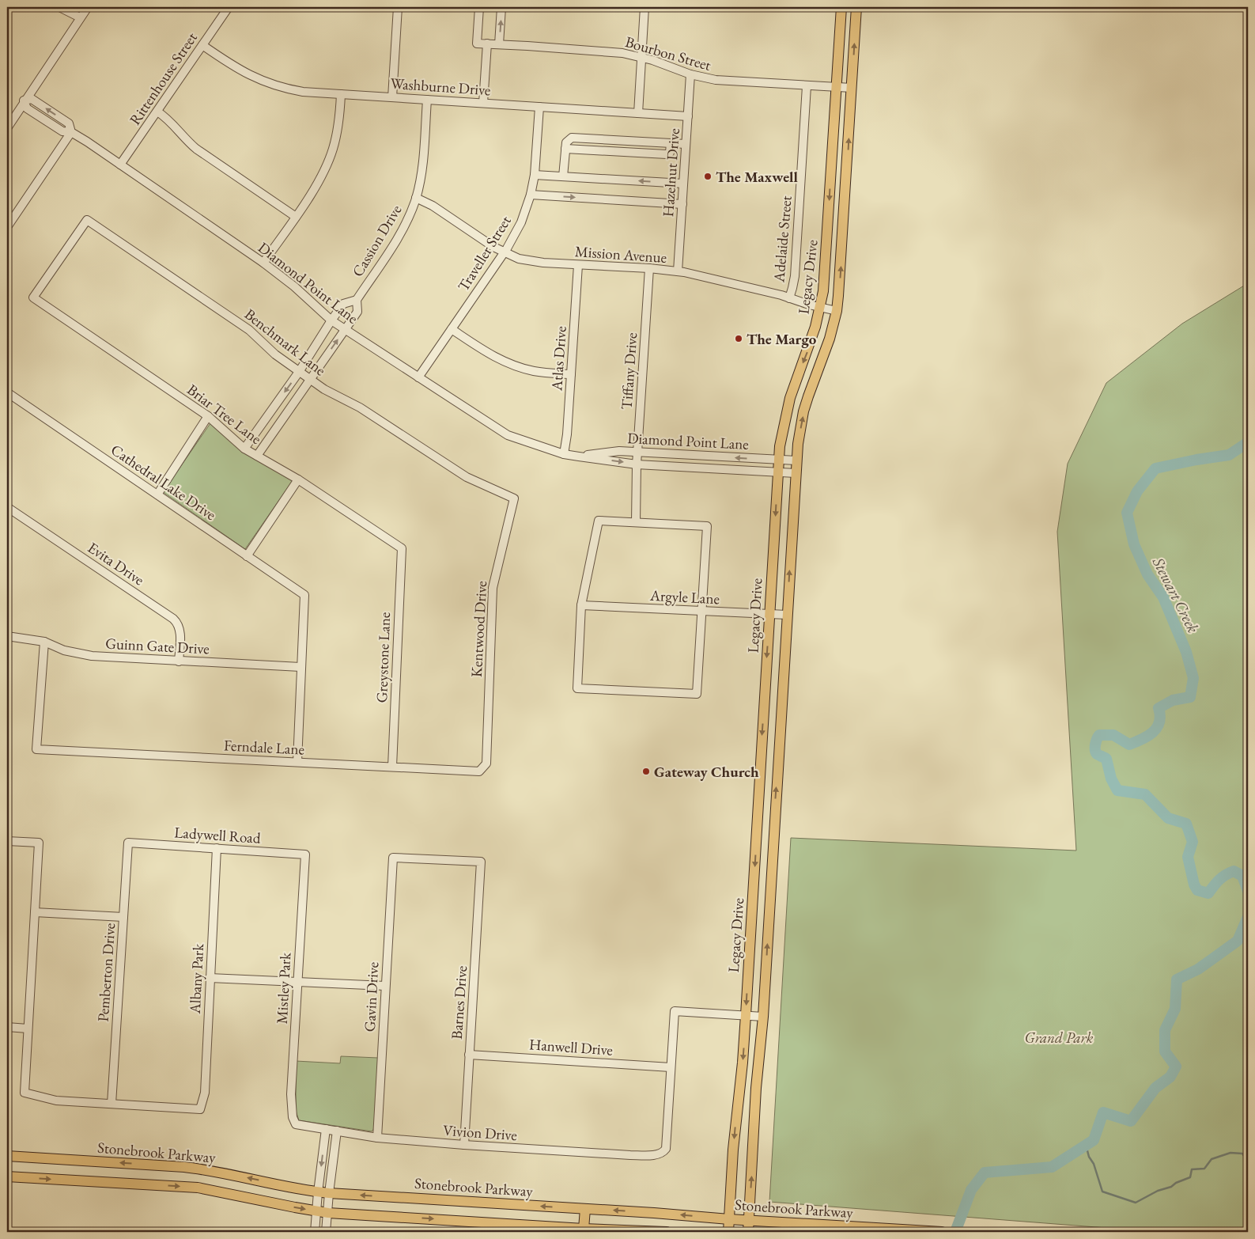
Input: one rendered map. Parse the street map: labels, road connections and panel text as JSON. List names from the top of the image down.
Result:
{
  "streets": {
    "main road": ["Legacy Drive", "Stonebrook Parkway"],
    "street": [
      "Bourbon Street",
      "Rittenhouse Street",
      "Washburne Drive",
      "Hazelnut Drive",
      "Adelaide Street",
      "Cassion Drive",
      "Traveller Street",
      "Mission Avenue",
      "Diamond Point Lane",
      "Benchmark Lane",
      "Atlas Drive",
      "Tiffany Drive",
      "Briar Tree Lane",
      "Cathedral Lake Drive",
      "Evita Drive",
      "Argyle Lane",
      "Kentwood Drive",
      "Guinn Gate Drive",
      "Greystone Lane",
      "Ferndale Lane",
      "Ladywell Road",
      "Pemberton Drive",
      "Albany Park",
      "Mistley Park",
      "Gavin Drive",
      "Barnes Drive",
      "Hanwell Drive",
      "Vivion Drive"
    ]
  },
  "crossings": [
    ["Bourbon Street", "Hazelnut Drive"],
    ["Bourbon Street", "Adelaide Street"],
    ["Bourbon Street", "Legacy Drive"],
    ["Rittenhouse Street", "Washburne Drive"],
    ["Rittenhouse Street", "Diamond Point Lane"],
    ["Washburne Drive", "Hazelnut Drive"],
    ["Washburne Drive", "Cassion Drive"],
    ["Washburne Drive", "Traveller Street"],
    ["Hazelnut Drive", "Mission Avenue"],
    ["Adelaide Street", "Mission Avenue"],
    ["Cassion Drive", "Mission Avenue"],
    ["Cassion Drive", "Diamond Point Lane"],
    ["Cassion Drive", "Benchmark Lane"],
    ["Cassion Drive", "Briar Tree Lane"],
    ["Traveller Street", "Mission Avenue"],
    ["Traveller Street", "Diamond Point Lane"],
    ["Mission Avenue", "Legacy Drive"],
    ["Mission Avenue", "Atlas Drive"],
    ["Mission Avenue", "Tiffany Drive"],
    ["Legacy Drive", "Diamond Point Lane"],
    ["Legacy Drive", "Argyle Lane"],
    ["Legacy Drive", "Stonebrook Parkway"],
    ["Diamond Point Lane", "Atlas Drive"],
    ["Diamond Point Lane", "Tiffany Drive"],
    ["Benchmark Lane", "Briar Tree Lane"],
    ["Benchmark Lane", "Kentwood Drive"],
    ["Briar Tree Lane", "Greystone Lane"],
    ["Cathedral Lake Drive", "Guinn Gate Drive"],
    ["Evita Drive", "Guinn Gate Drive"],
    ["Kentwood Drive", "Ferndale Lane"],
    ["Guinn Gate Drive", "Ferndale Lane"],
    ["Greystone Lane", "Ferndale Lane"],
    ["Ladywell Road", "Pemberton Drive"],
    ["Ladywell Road", "Albany Park"],
    ["Ladywell Road", "Mistley Park"],
    ["Pemberton Drive", "Albany Park"],
    ["Mistley Park", "Vivion Drive"],
    ["Gavin Drive", "Barnes Drive"],
    ["Gavin Drive", "Vivion Drive"],
    ["Barnes Drive", "Hanwell Drive"],
    ["Barnes Drive", "Vivion Drive"],
    ["Hanwell Drive", "Vivion Drive"]
  ],
  "water": ["Stewart Creek"],
  "parks": ["Grand Park"],
  "places": ["The Maxwell", "The Margo", "Gateway Church"]
}
